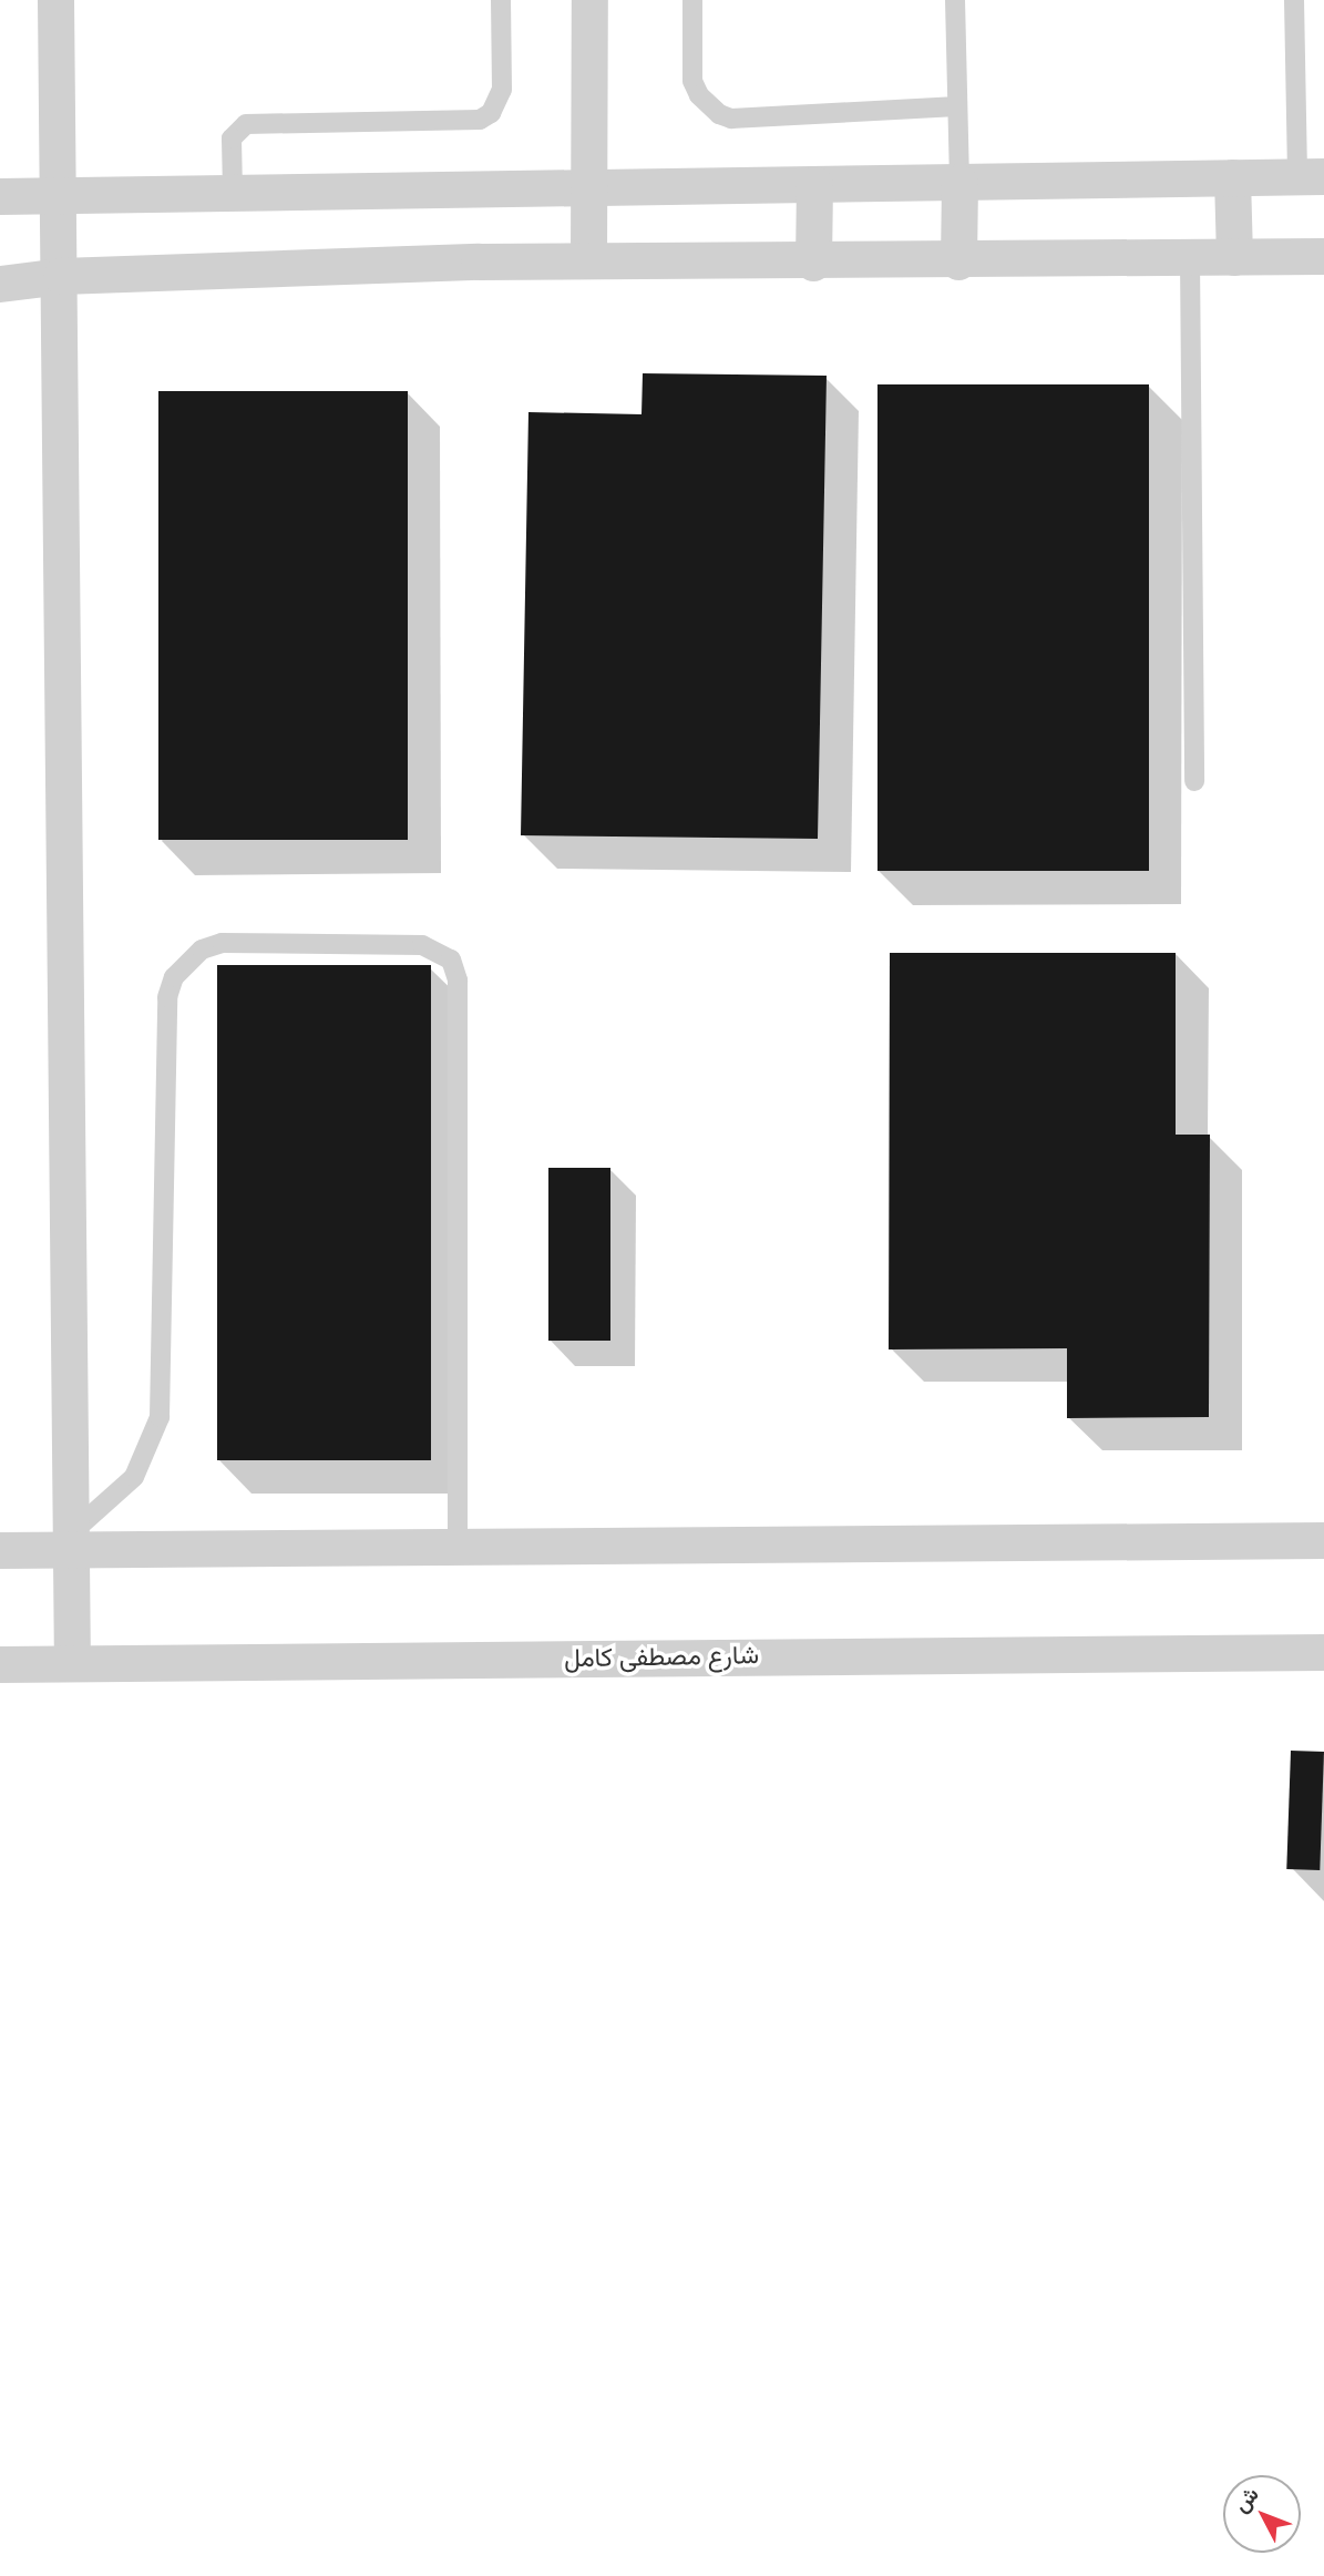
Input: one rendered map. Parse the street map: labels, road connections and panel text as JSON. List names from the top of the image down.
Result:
{
  "streets": {
    "street": ["شارع مصطفى كامل"]
  },
  "north": "top left"
}
